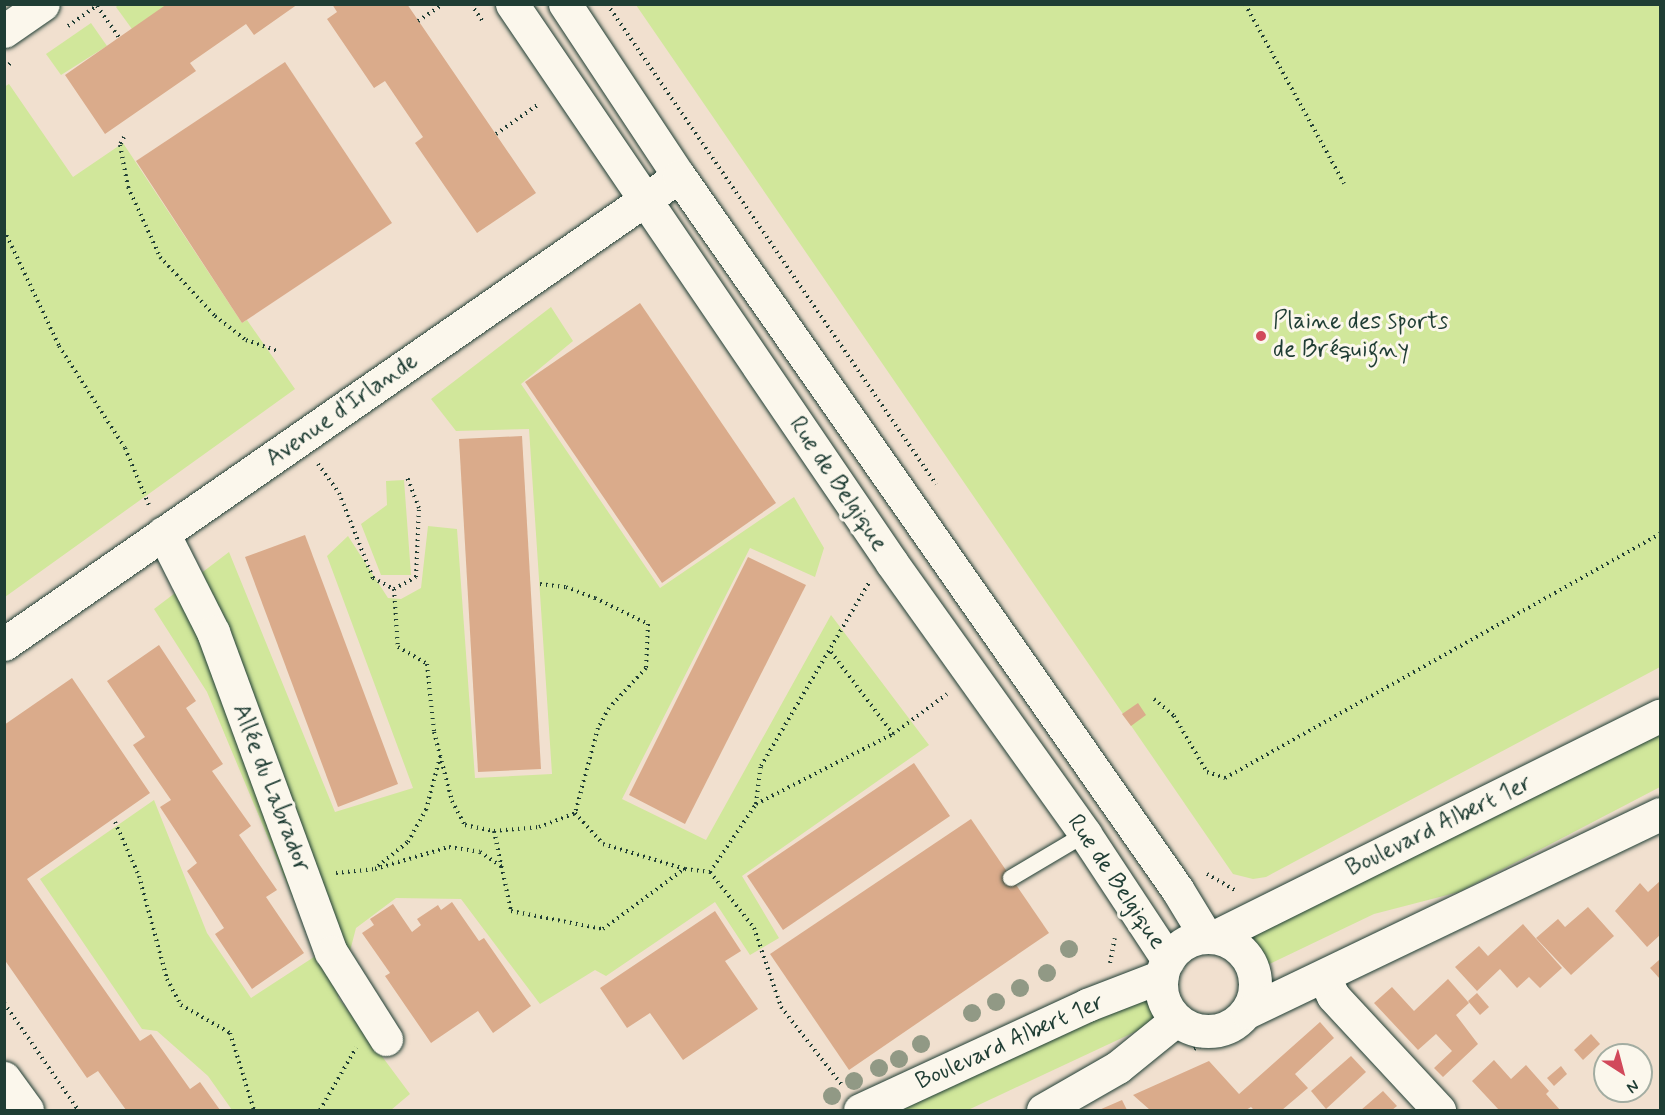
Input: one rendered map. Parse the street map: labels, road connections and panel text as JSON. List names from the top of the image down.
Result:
{
  "streets": {
    "main road": [
      "Avenue d'Irlande",
      "Rue de Belgique",
      "Allée du Labrador",
      "Boulevard Albert 1er"
    ]
  },
  "crossings": [
    ["Avenue d'Irlande", "Rue de Belgique"],
    ["Avenue d'Irlande", "Allée du Labrador"],
    ["Rue de Belgique", "Boulevard Albert 1er"]
  ],
  "places": ["Plaine des sports de Bréquigny"],
  "north": "bottom right"
}
